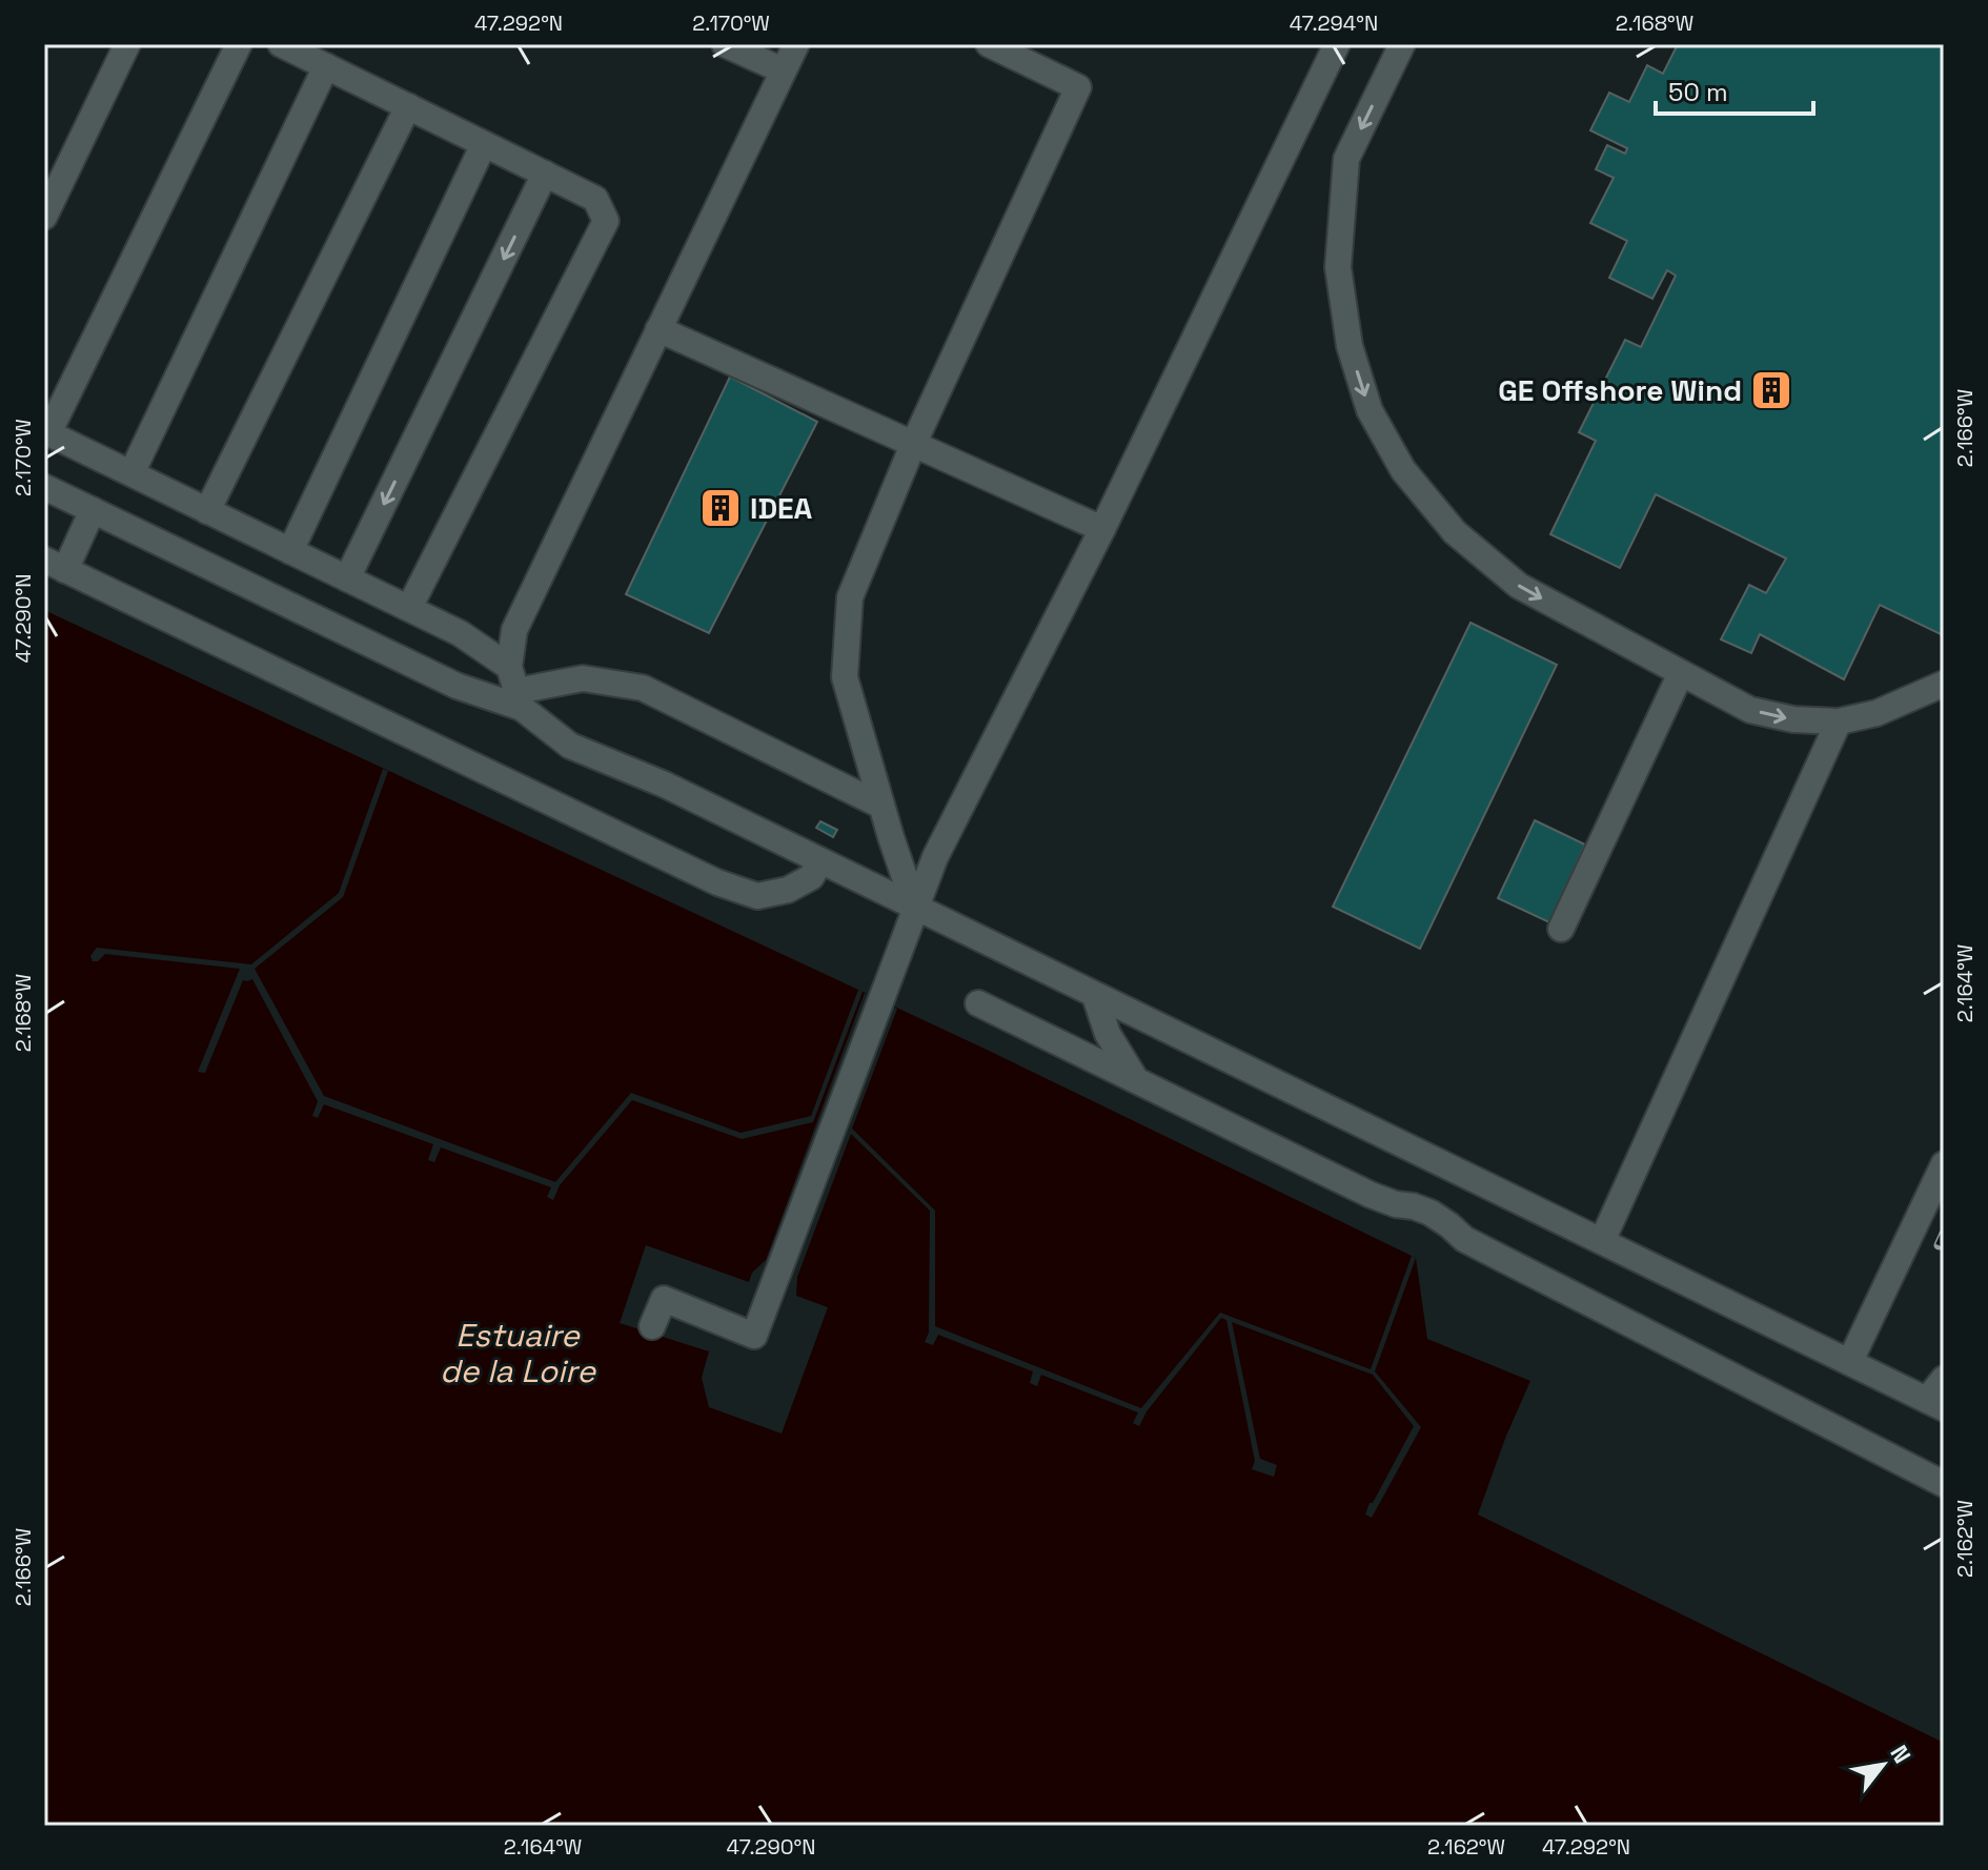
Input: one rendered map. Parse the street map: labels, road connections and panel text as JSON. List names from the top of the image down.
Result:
{
  "water": ["Estuaire de la Loire"],
  "places": {
    "building": ["GE Offshore Wind", "IDEA"]
  },
  "scale_bar": "50 m",
  "north": "top right",
  "coordinates": [
    "47.292°N",
    "2.170°W",
    "47.294°N",
    "2.168°W",
    "2.166°W",
    "47.290°N",
    "2.164°W",
    "2.162°W"
  ]
}
